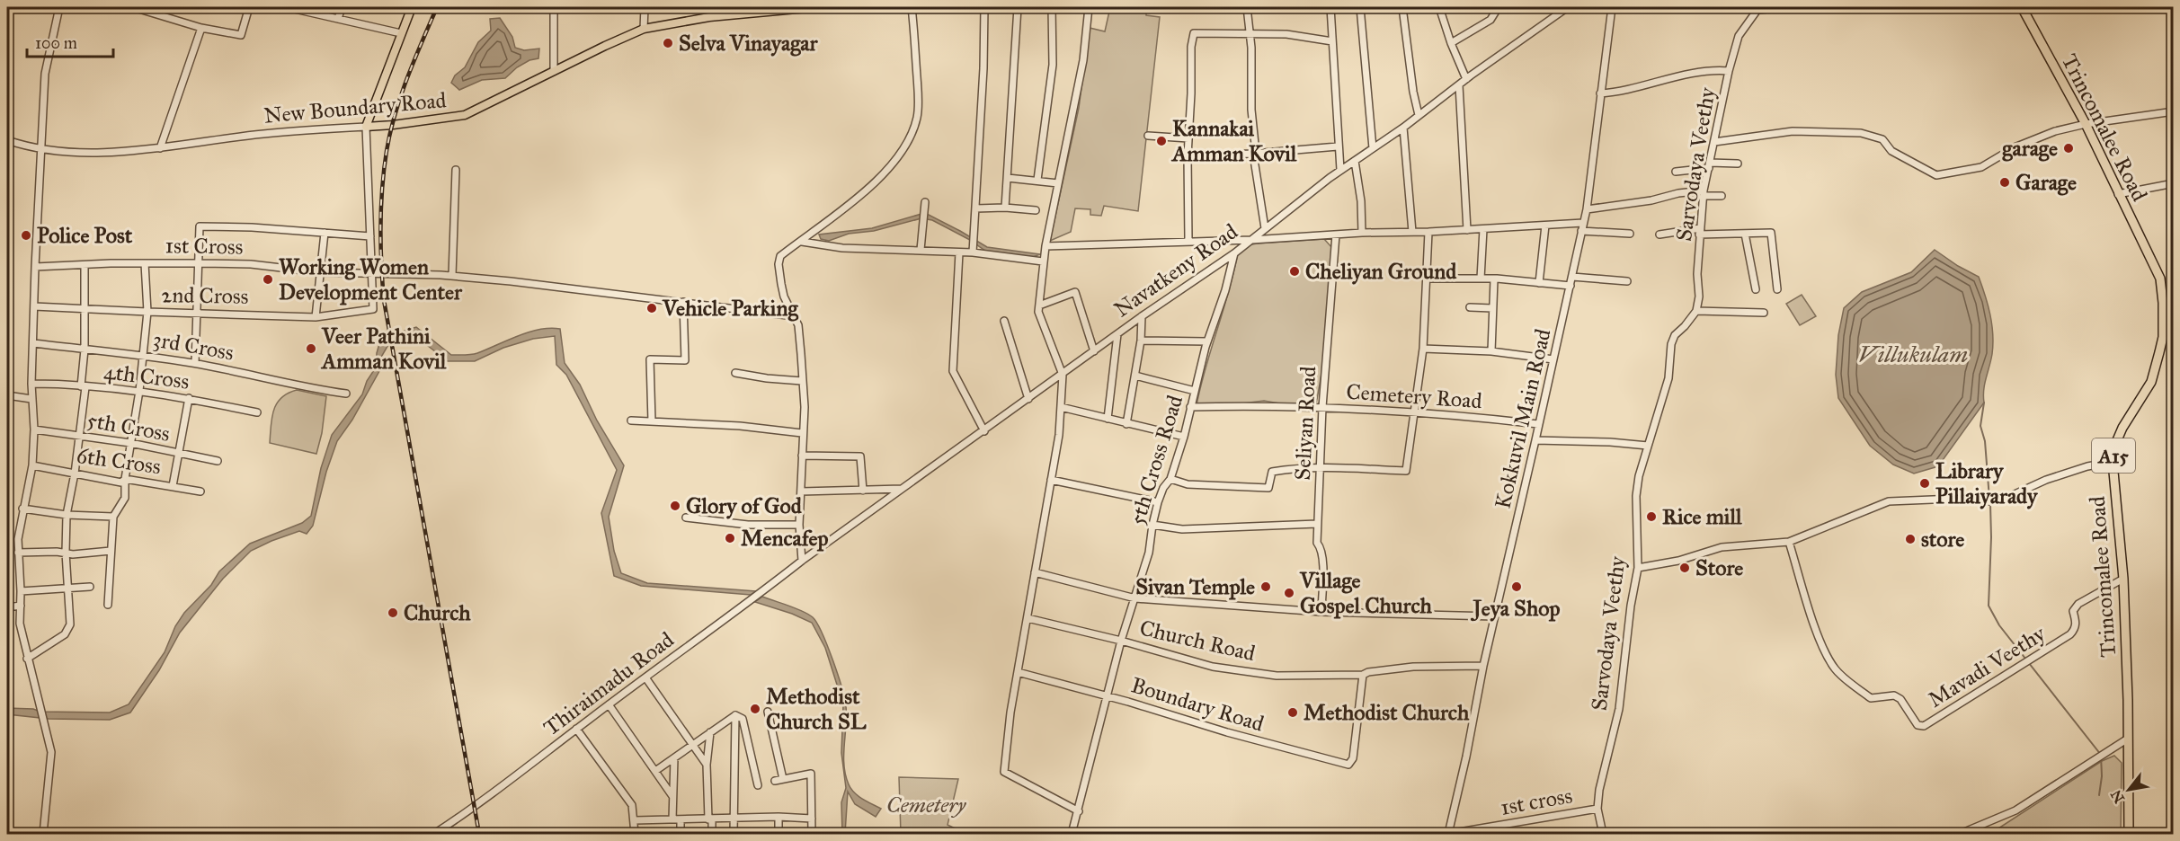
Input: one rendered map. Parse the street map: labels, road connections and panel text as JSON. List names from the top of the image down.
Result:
{
  "streets": {
    "highway": ["Trincomalee Road", "A15"],
    "main road": ["New Boundary Road"],
    "street": [
      "Sarvodaya Veethy",
      "1st Cross",
      "Navatkeny Road",
      "2nd Cross",
      "3rd Cross",
      "4th Cross",
      "Cemetery Road",
      "Kokkuvil Main Road",
      "Seliyan Road",
      "5th Cross",
      "5th Cross Road",
      "6th Cross",
      "Church Road",
      "Mavadi Veethy",
      "Thiraimadu Road",
      "Boundary Road",
      "1st cross"
    ]
  },
  "crossings": [
    ["Trincomalee Road", "Mavadi Veethy"],
    ["Sarvodaya Veethy", "1st cross"],
    ["1st Cross", "2nd Cross"],
    ["Navatkeny Road", "5th Cross Road"],
    ["Navatkeny Road", "Thiraimadu Road"],
    ["Cemetery Road", "Kokkuvil Main Road"],
    ["Cemetery Road", "Seliyan Road"],
    ["Cemetery Road", "5th Cross Road"],
    ["Kokkuvil Main Road", "1st cross"],
    ["5th Cross Road", "Church Road"],
    ["5th Cross Road", "Boundary Road"],
    ["Church Road", "Boundary Road"]
  ],
  "water": ["Villukulam"],
  "parks": ["Cemetery"],
  "places": [
    "Selva Vinayagar",
    "Kannakai Amman Kovil",
    "garage",
    "Garage",
    "Police Post",
    "Cheliyan Ground",
    "Working Women Development Center",
    "Vehicle Parking",
    "Veer Pathini Amman Kovil",
    "Library Pillaiyarady",
    "Glory of God",
    "Rice mill",
    "Mencafep",
    "store",
    "Store",
    "Sivan Temple",
    "Jeya Shop",
    "Village Gospel Church",
    "Church",
    "Methodist Church SL",
    "Methodist Church"
  ],
  "scale_bar": "100 m",
  "north": "bottom left"
}
